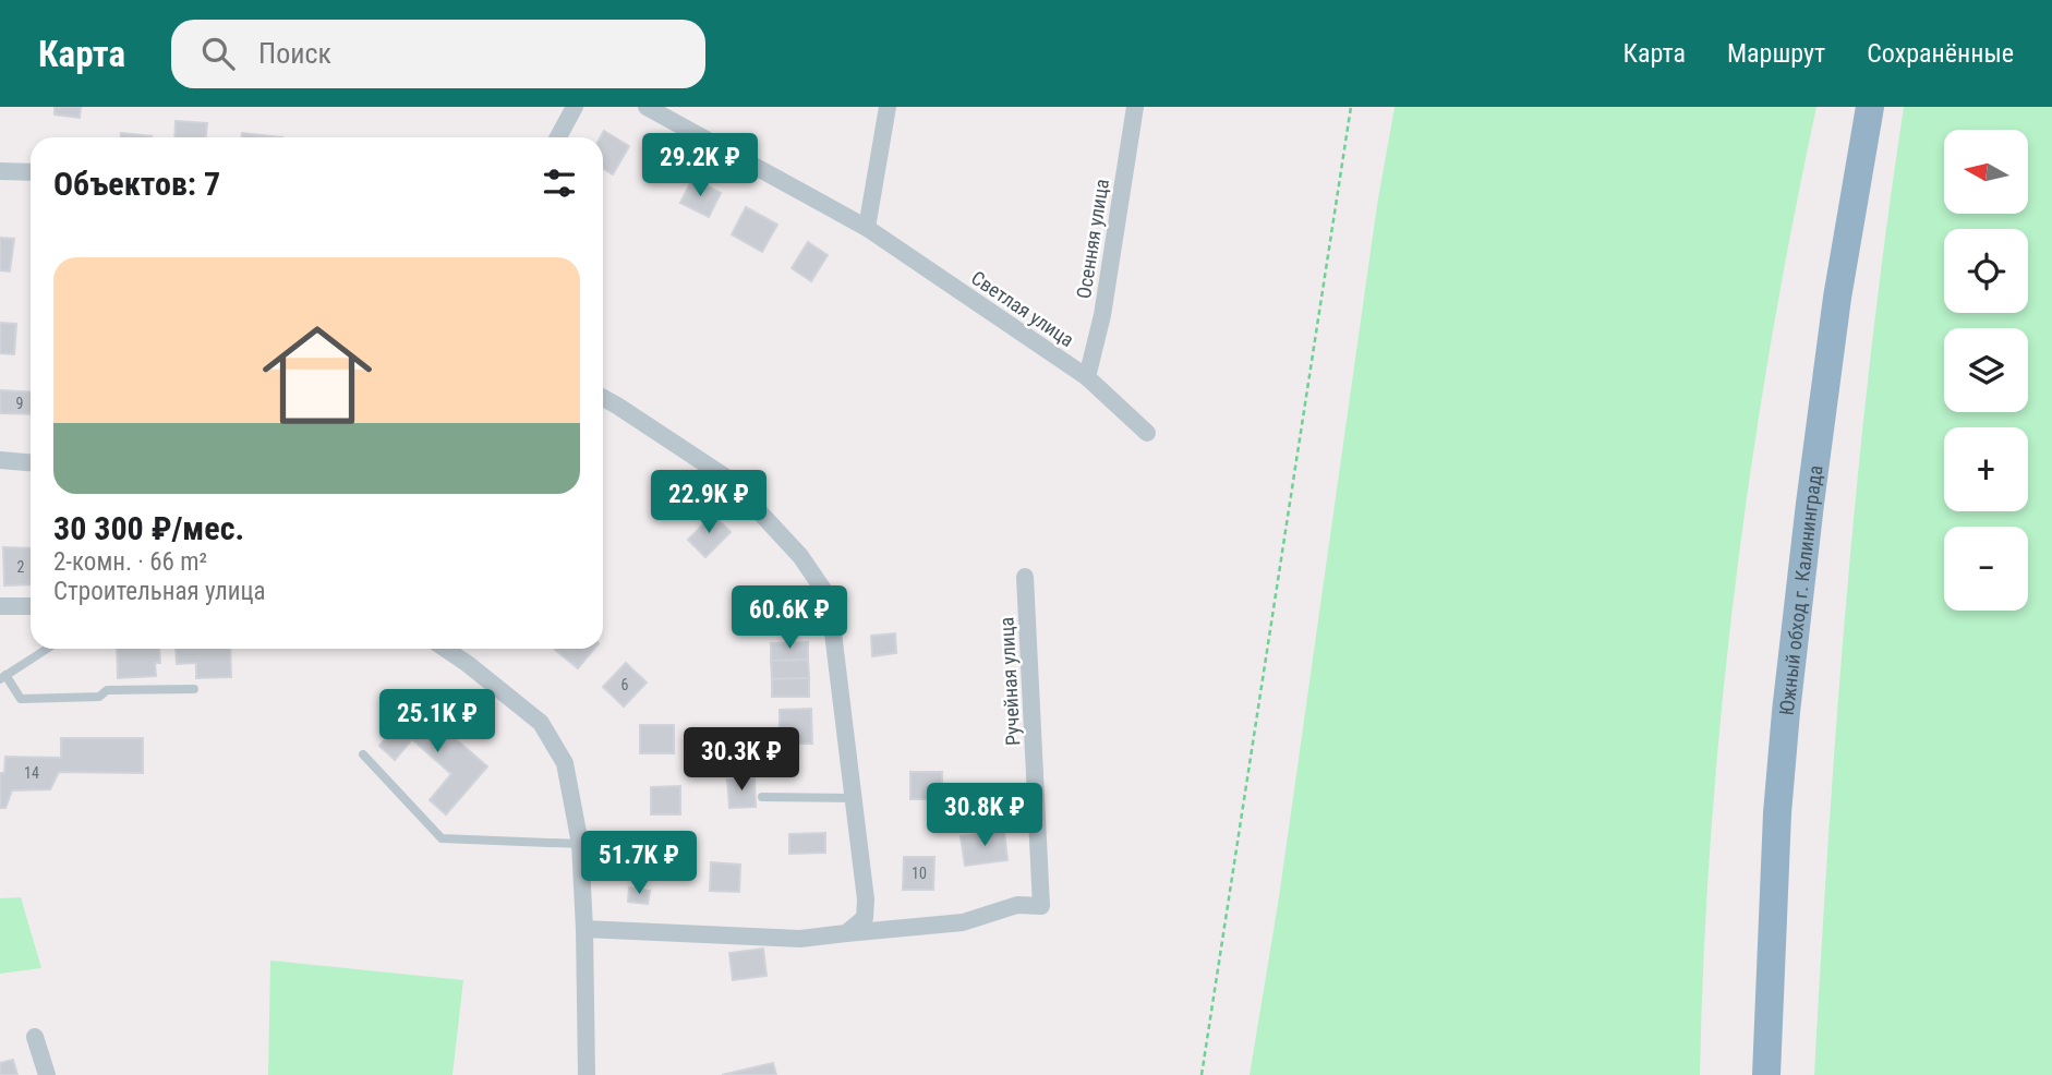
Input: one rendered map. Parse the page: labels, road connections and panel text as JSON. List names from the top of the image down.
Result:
{
  "streets": {
    "highway": ["Южный обход г. Калининграда"],
    "street": ["Осенняя улица", "Светлая улица", "Ручейная улица"]
  },
  "crossings": [
    ["Осенняя улица", "Светлая улица"]
  ],
  "house_numbers": [
    "9",
    "2",
    "6",
    "14",
    "10"
  ],
  "north": "left",
  "page": {
    "header": "Карта",
    "search": "Поиск",
    "nav": ["Карта", "Маршрут", "Сохранённые"],
    "map_buttons": ["+", "−"],
    "price": [
      "29.2K ₽",
      "22.9K ₽",
      "60.6K ₽",
      "25.1K ₽",
      "30.3K ₽",
      "30.8K ₽",
      "51.7K ₽"
    ],
    "heading": "Объектов: 7",
    "list": [
      {
        "name": "30 300 ₽/мес.",
        "note": "2-комн. · 66 m² · Строительная улица"
      }
    ]
  }
}
